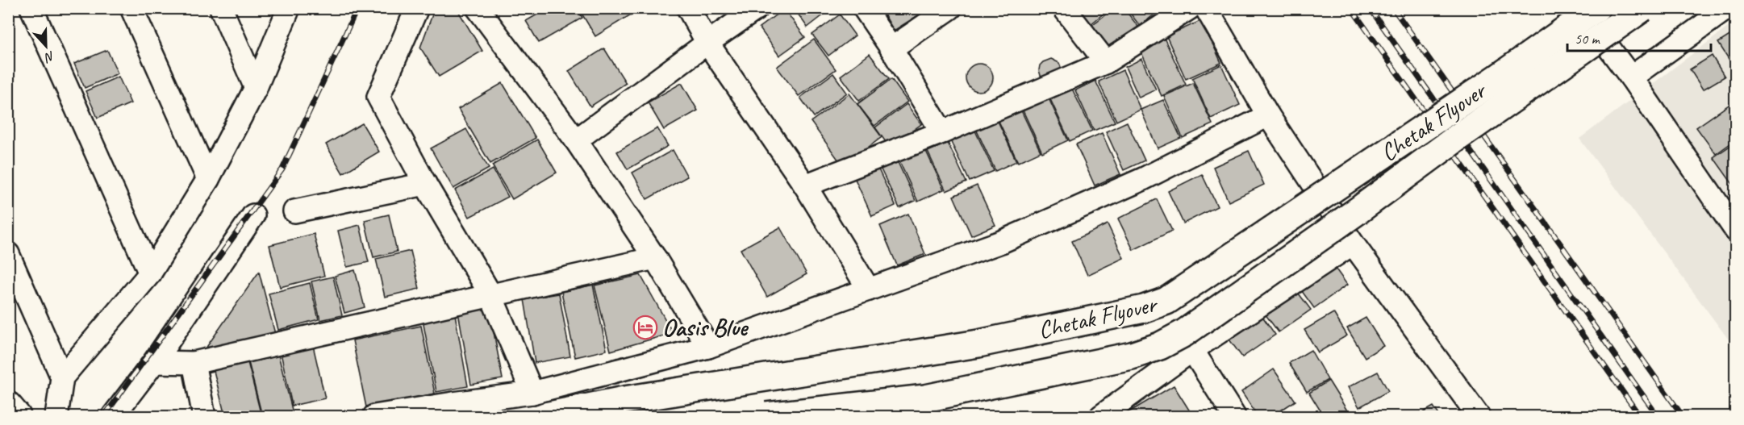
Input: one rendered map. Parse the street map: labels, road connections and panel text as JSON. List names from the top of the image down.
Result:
{
  "streets": {
    "main road": ["Chetak Flyover"]
  },
  "places": {
    "hotel": ["Oasis Blue"]
  },
  "scale_bar": "50 m",
  "north": "bottom"
}
